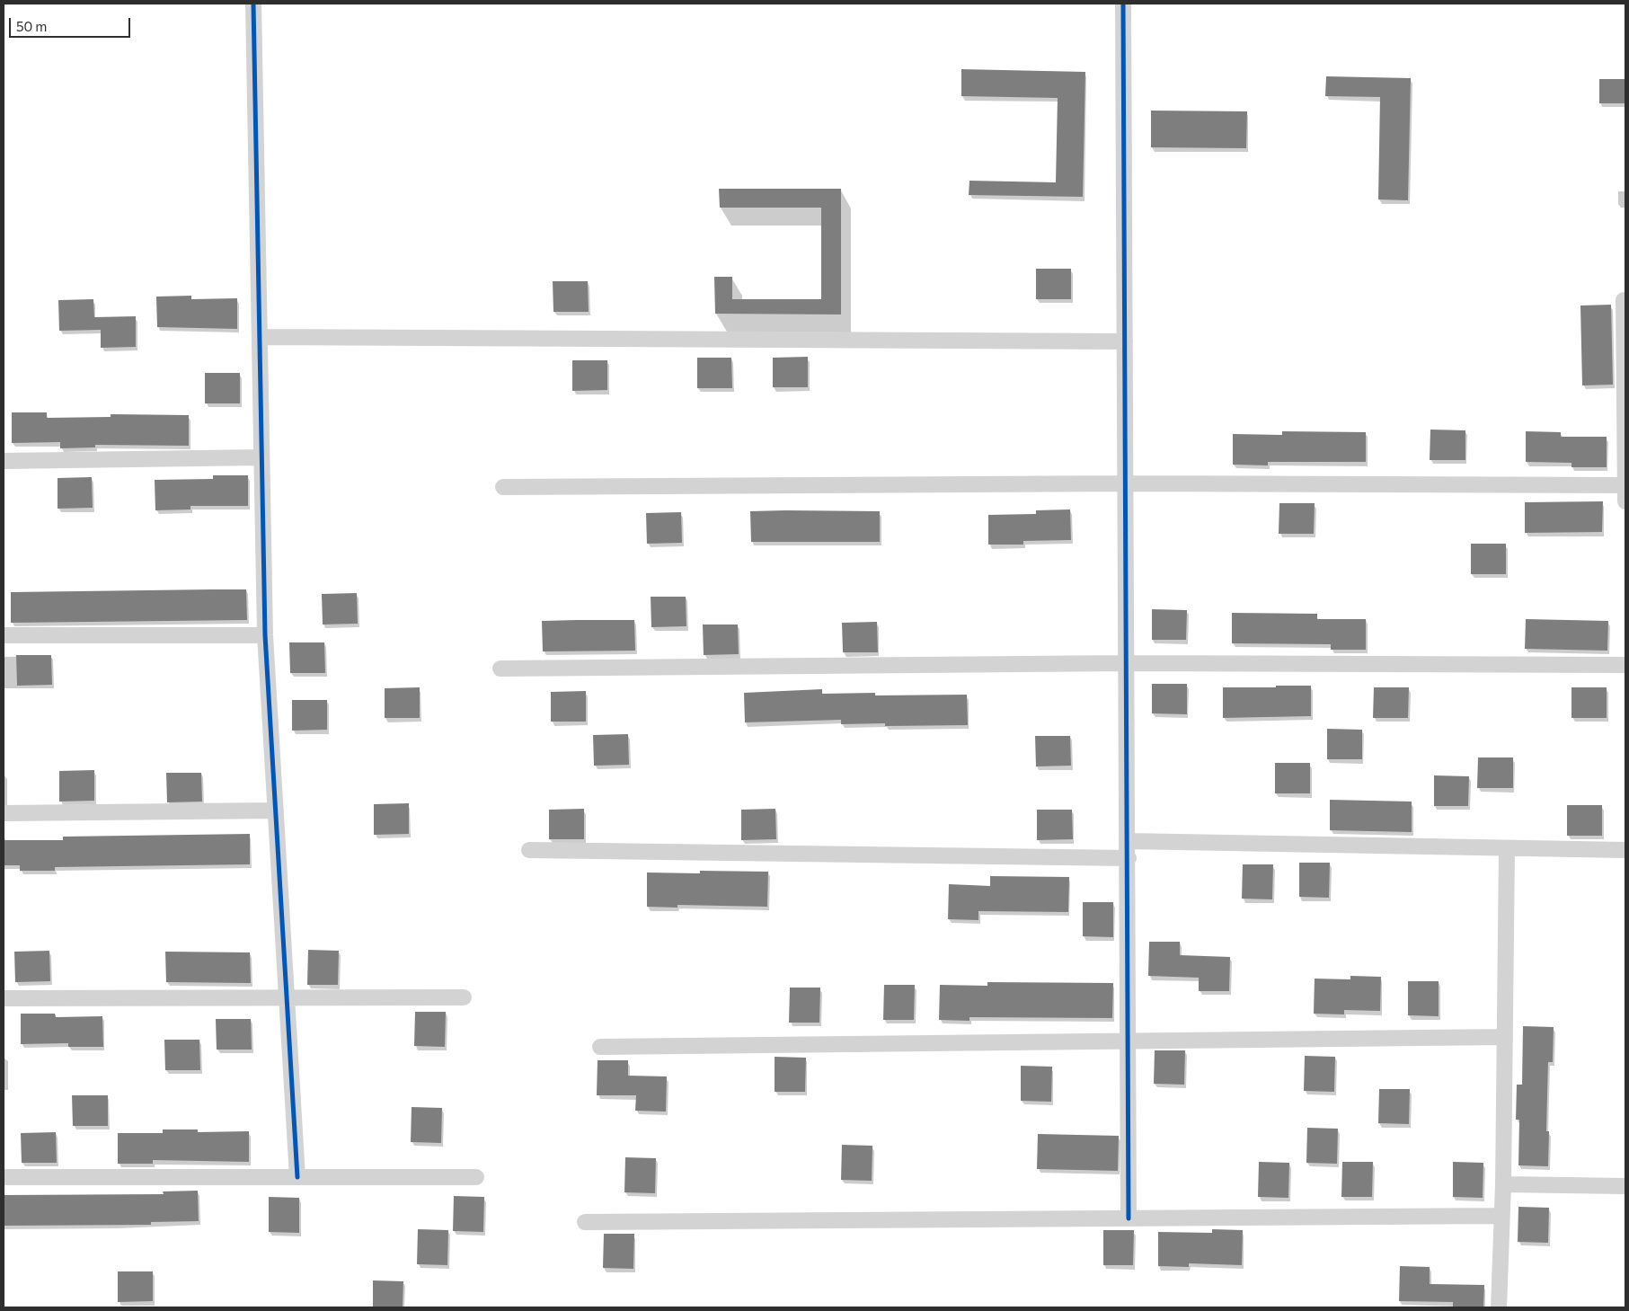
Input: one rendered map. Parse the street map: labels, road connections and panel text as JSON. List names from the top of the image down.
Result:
{
  "scale_bar": "50 m"
}
